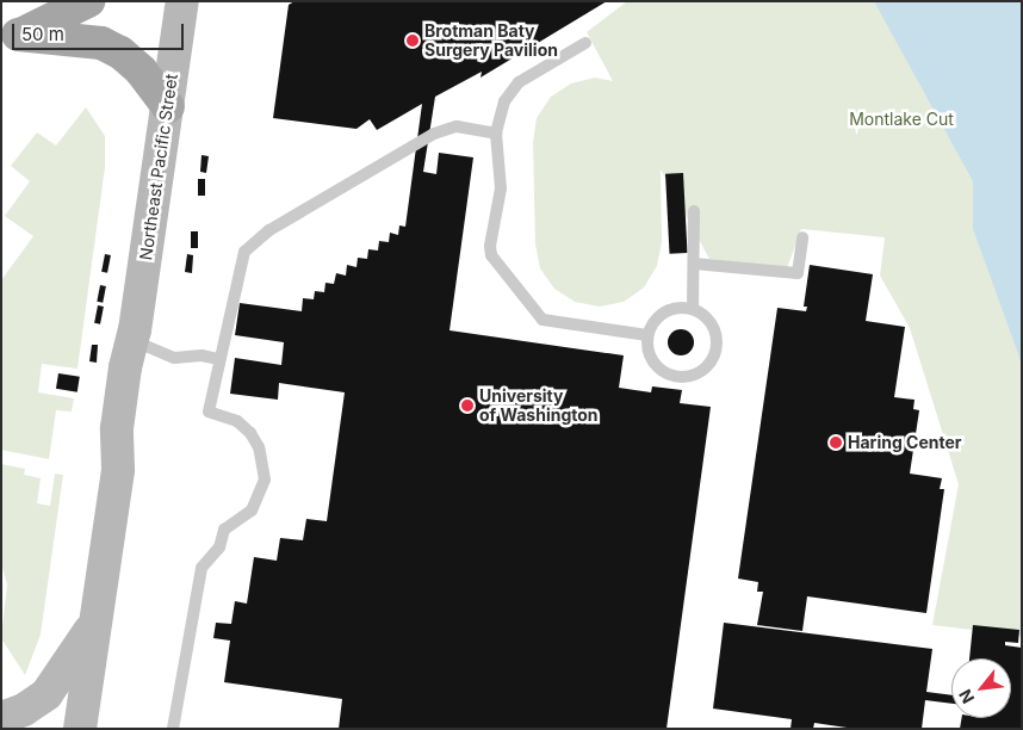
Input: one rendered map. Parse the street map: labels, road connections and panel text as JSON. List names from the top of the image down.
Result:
{
  "streets": {
    "main road": ["Northeast Pacific Street"]
  },
  "parks": ["Montlake Cut"],
  "places": ["Brotman Baty Surgery Pavilion", "University of Washington", "Haring Center"],
  "scale_bar": "50 m",
  "north": "bottom left"
}
